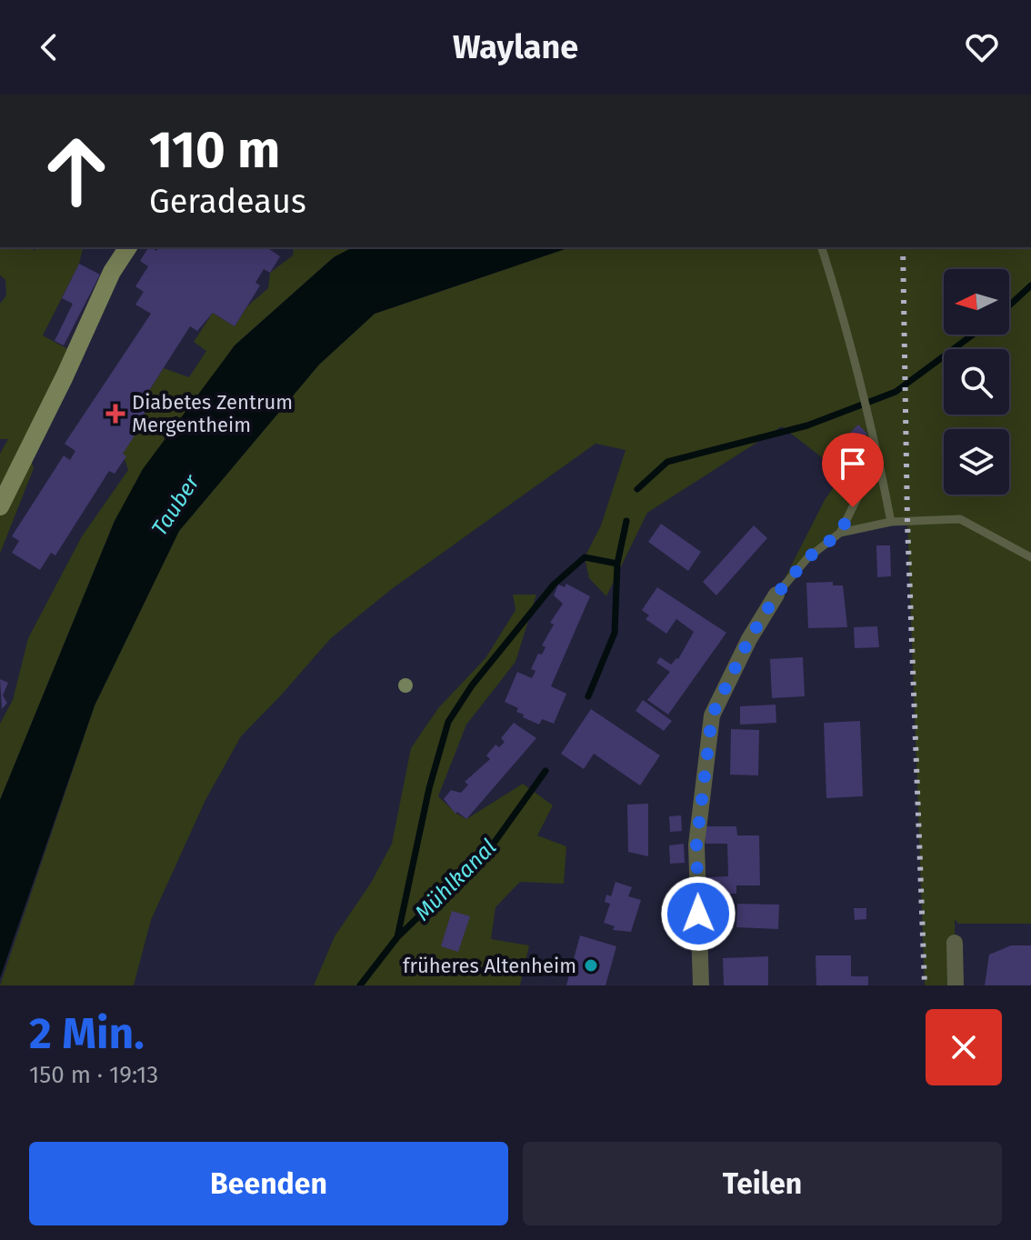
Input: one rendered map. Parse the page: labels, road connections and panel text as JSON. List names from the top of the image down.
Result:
{
  "water": ["Tauber", "Mühlkanal"],
  "places": {
    "health": ["Diabetes Zentrum Mergentheim"],
    "other": ["früheres Altenheim"]
  },
  "north": "left",
  "page": {
    "header": "Waylane",
    "turn": ["110 m", "Geradeaus"],
    "heading": ["2 Min.", "150 m · 19:13"],
    "buttons": ["Beenden", "Teilen"]
  }
}
